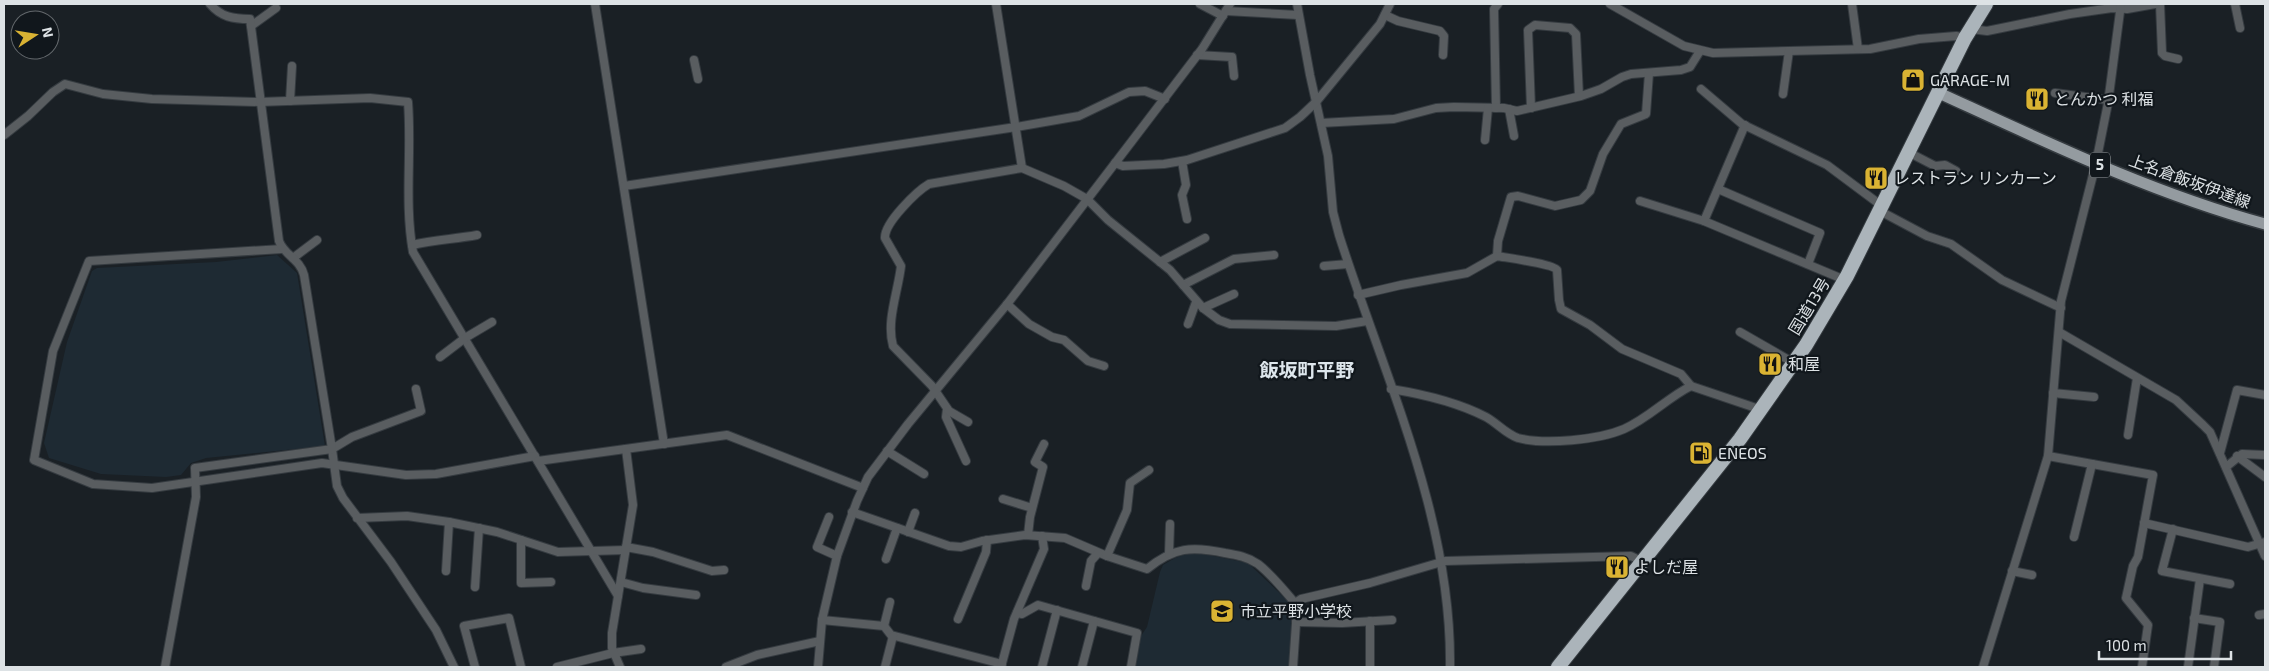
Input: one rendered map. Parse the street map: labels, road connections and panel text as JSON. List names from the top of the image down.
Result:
{
  "streets": {
    "highway": ["国道13号"],
    "main road": ["5", "上名倉飯坂伊達線"]
  },
  "crossings": [
    ["上名倉飯坂伊達線", "国道13号"]
  ],
  "districts": ["飯坂町平野"],
  "places": {
    "shop": ["GARAGE-M"],
    "restaurant": [
      "とんかつ 利福",
      "レストラン リンカーン",
      "和屋",
      "よしだ屋"
    ],
    "fuel station": ["ENEOS"],
    "school or university": ["市立平野小学校"]
  },
  "scale_bar": "100 m",
  "north": "right"
}
